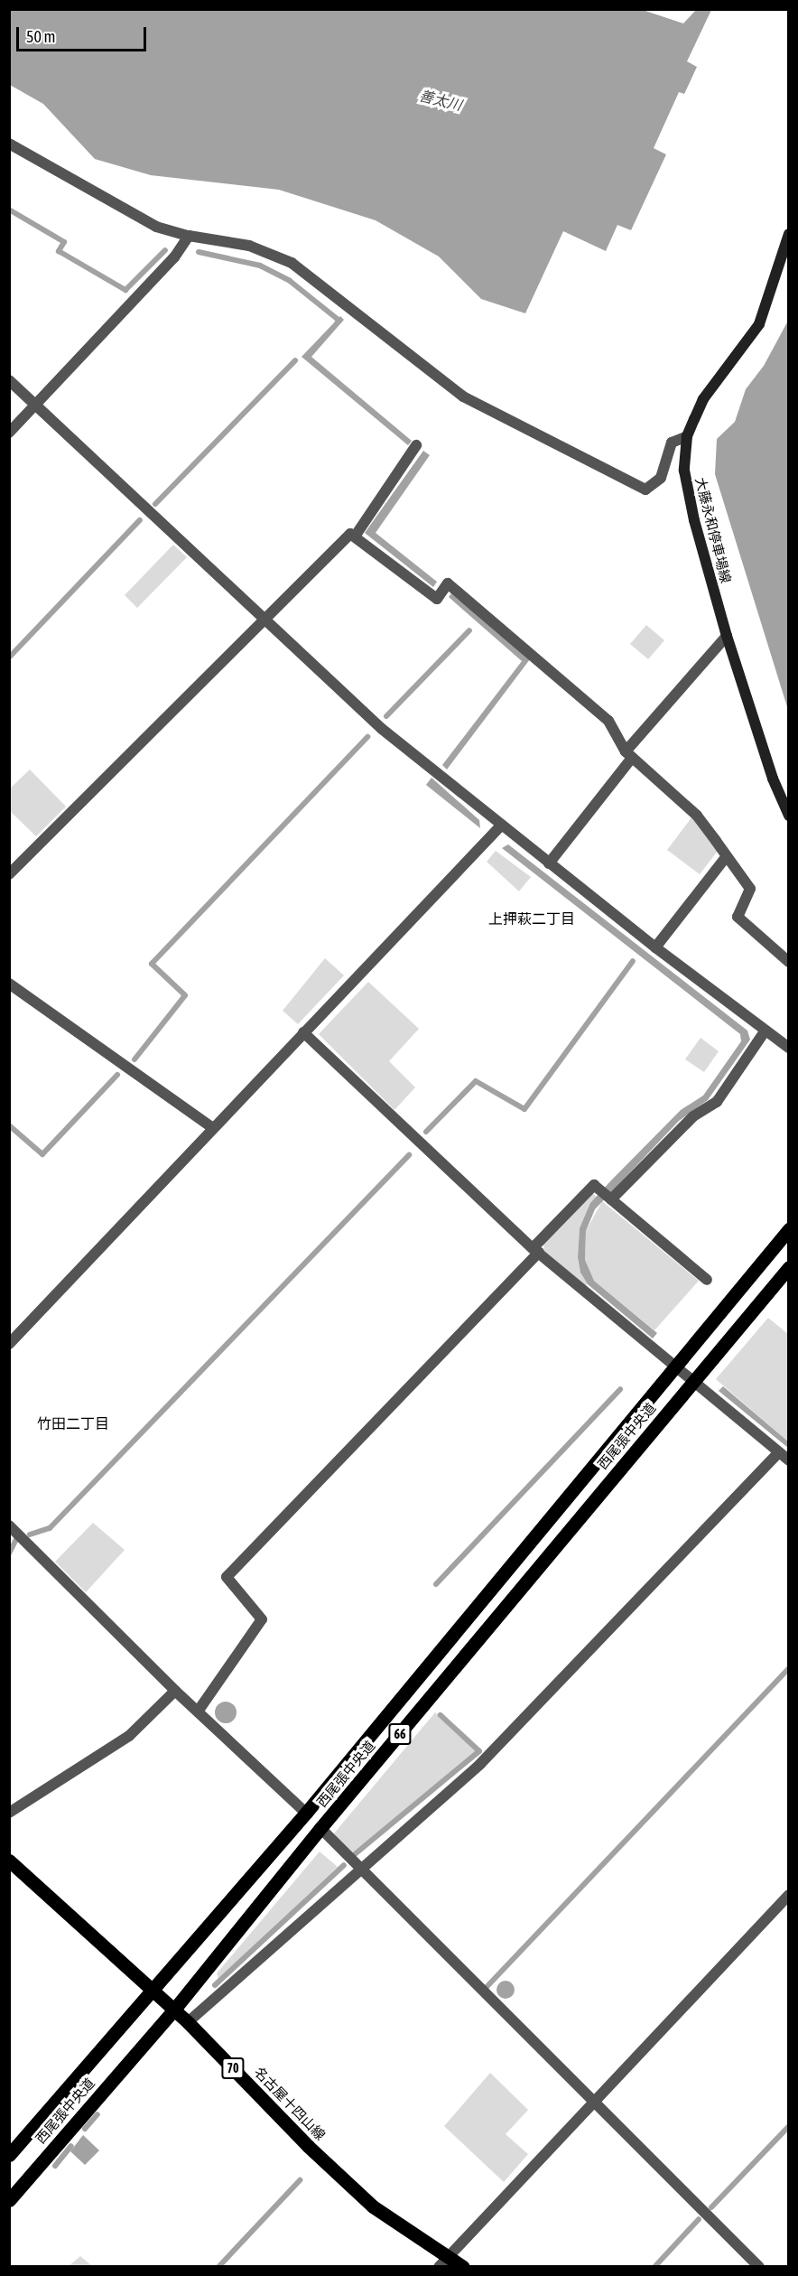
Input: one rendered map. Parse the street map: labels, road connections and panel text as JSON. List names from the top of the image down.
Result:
{
  "streets": {
    "main road": [
      "大藤永和停車場線",
      "西尾張中央道",
      "66",
      "70",
      "名古屋十四山線"
    ]
  },
  "crossings": [
    ["西尾張中央道", "名古屋十四山線"]
  ],
  "districts": ["上押萩二丁目", "竹田二丁目"],
  "water": ["善太川"],
  "scale_bar": "50 m"
}
